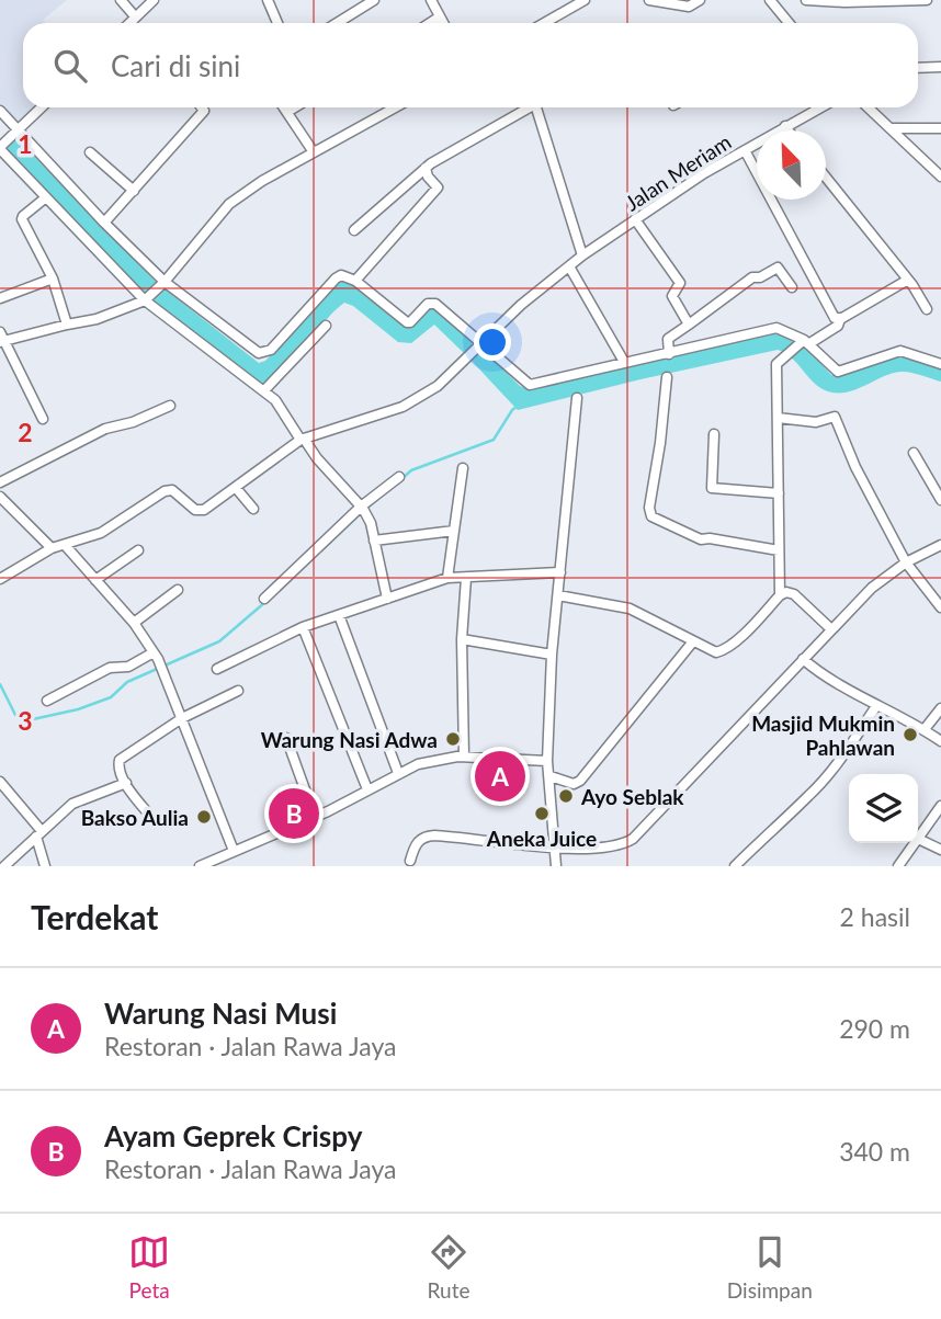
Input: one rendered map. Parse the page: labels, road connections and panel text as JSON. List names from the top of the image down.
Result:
{
  "streets": {
    "street": ["Jalan Meriam"]
  },
  "places": [
    "Masjid Mukmin Pahlawan",
    "Warung Nasi Adwa",
    "Ayo Seblak",
    "Aneka Juice",
    "Bakso Aulia"
  ],
  "north": "top left",
  "page": {
    "search": "Cari di sini",
    "pins": ["A", "B"],
    "heading": ["Terdekat", "2 hasil"],
    "list": [
      {
        "mark": "A",
        "name": "Warung Nasi Musi",
        "note": "Restoran · Jalan Rawa Jaya",
        "value": "290 m"
      },
      {
        "mark": "B",
        "name": "Ayam Geprek Crispy",
        "note": "Restoran · Jalan Rawa Jaya",
        "value": "340 m"
      }
    ],
    "nav": ["Peta", "Rute", "Disimpan"]
  },
  "grid": {
    "rows": ["1", "2", "3"]
  }
}
